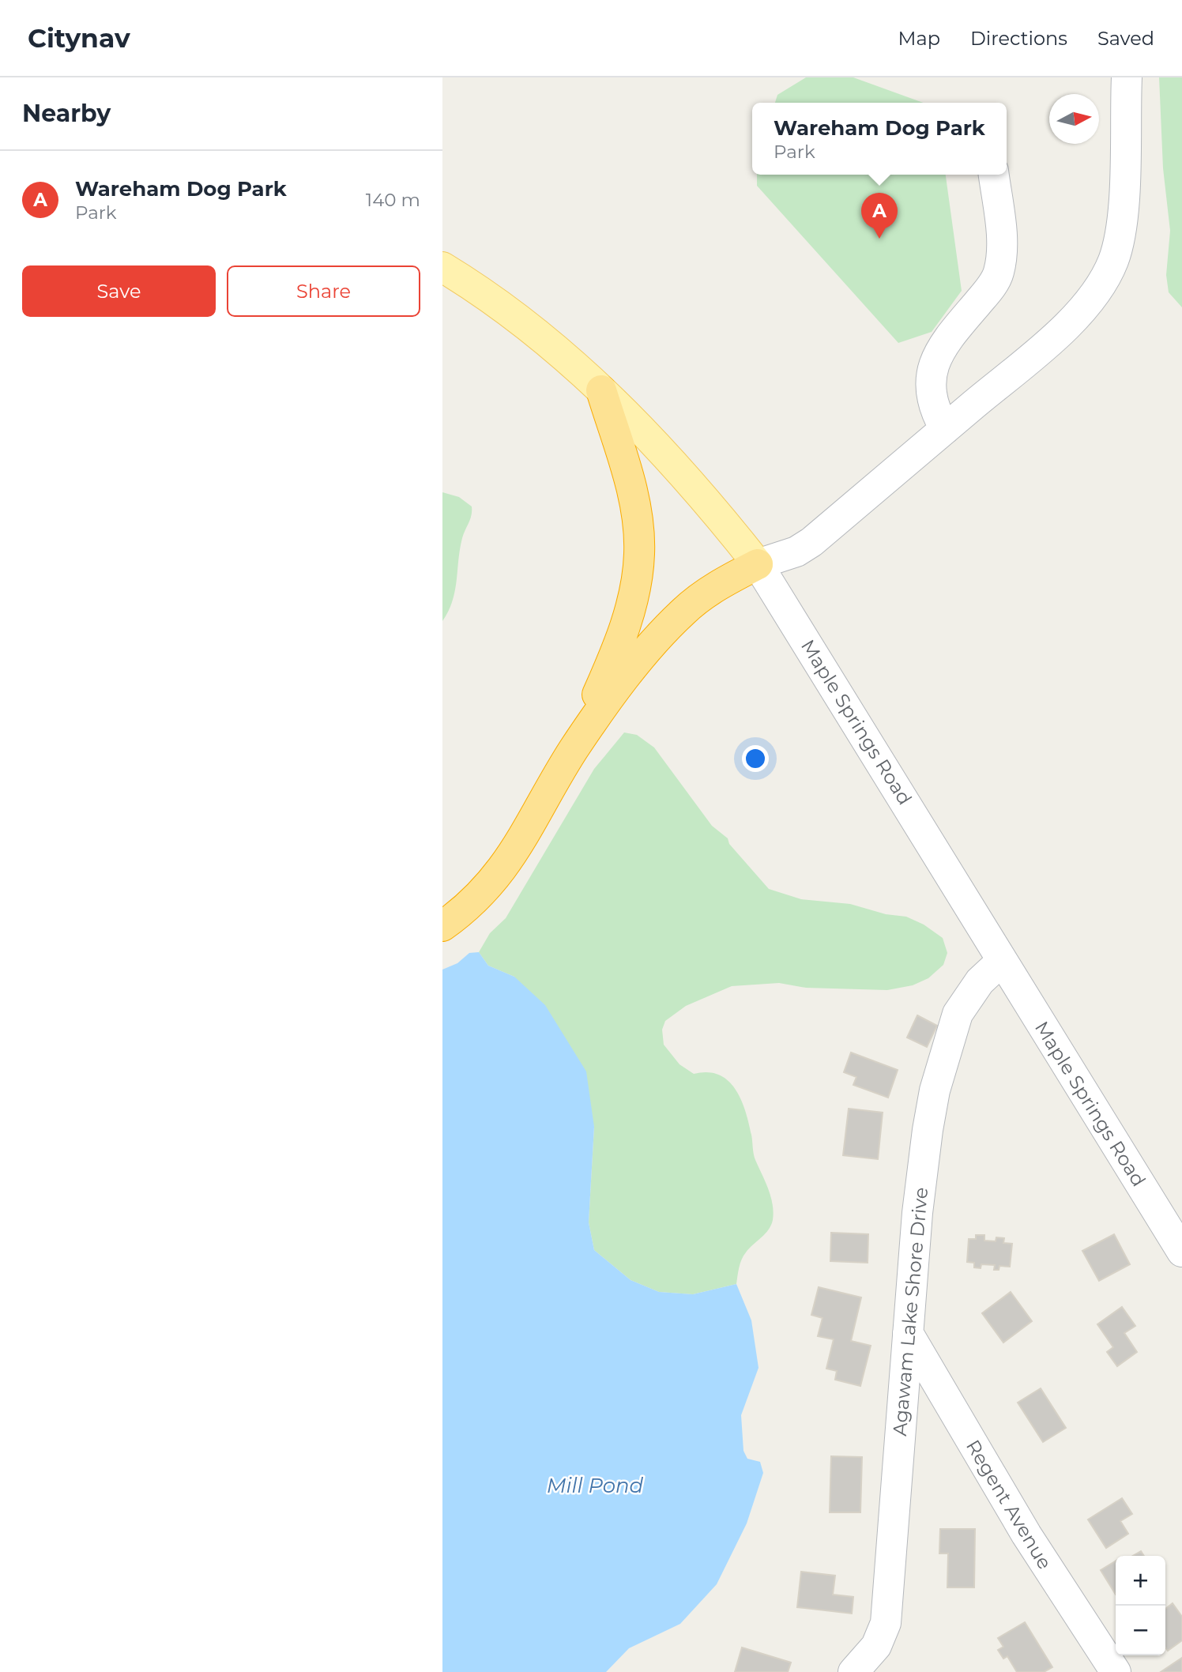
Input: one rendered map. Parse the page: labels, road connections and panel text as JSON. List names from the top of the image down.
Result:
{
  "streets": {
    "main road": ["Maple Springs Road"],
    "street": ["Agawam Lake Shore Drive", "Regent Avenue"]
  },
  "crossings": [
    ["Maple Springs Road", "Agawam Lake Shore Drive"],
    ["Agawam Lake Shore Drive", "Regent Avenue"]
  ],
  "water": ["Mill Pond"],
  "north": "right",
  "page": {
    "header": "Citynav",
    "nav": ["Map", "Directions", "Saved"],
    "heading": "Nearby",
    "popup": ["Wareham Dog Park", "Park"],
    "list": [
      {
        "mark": "A",
        "name": "Wareham Dog Park",
        "note": "Park",
        "value": "140 m"
      }
    ],
    "pins": "A",
    "buttons": ["Save", "Share"],
    "map_buttons": ["+", "−"]
  }
}
